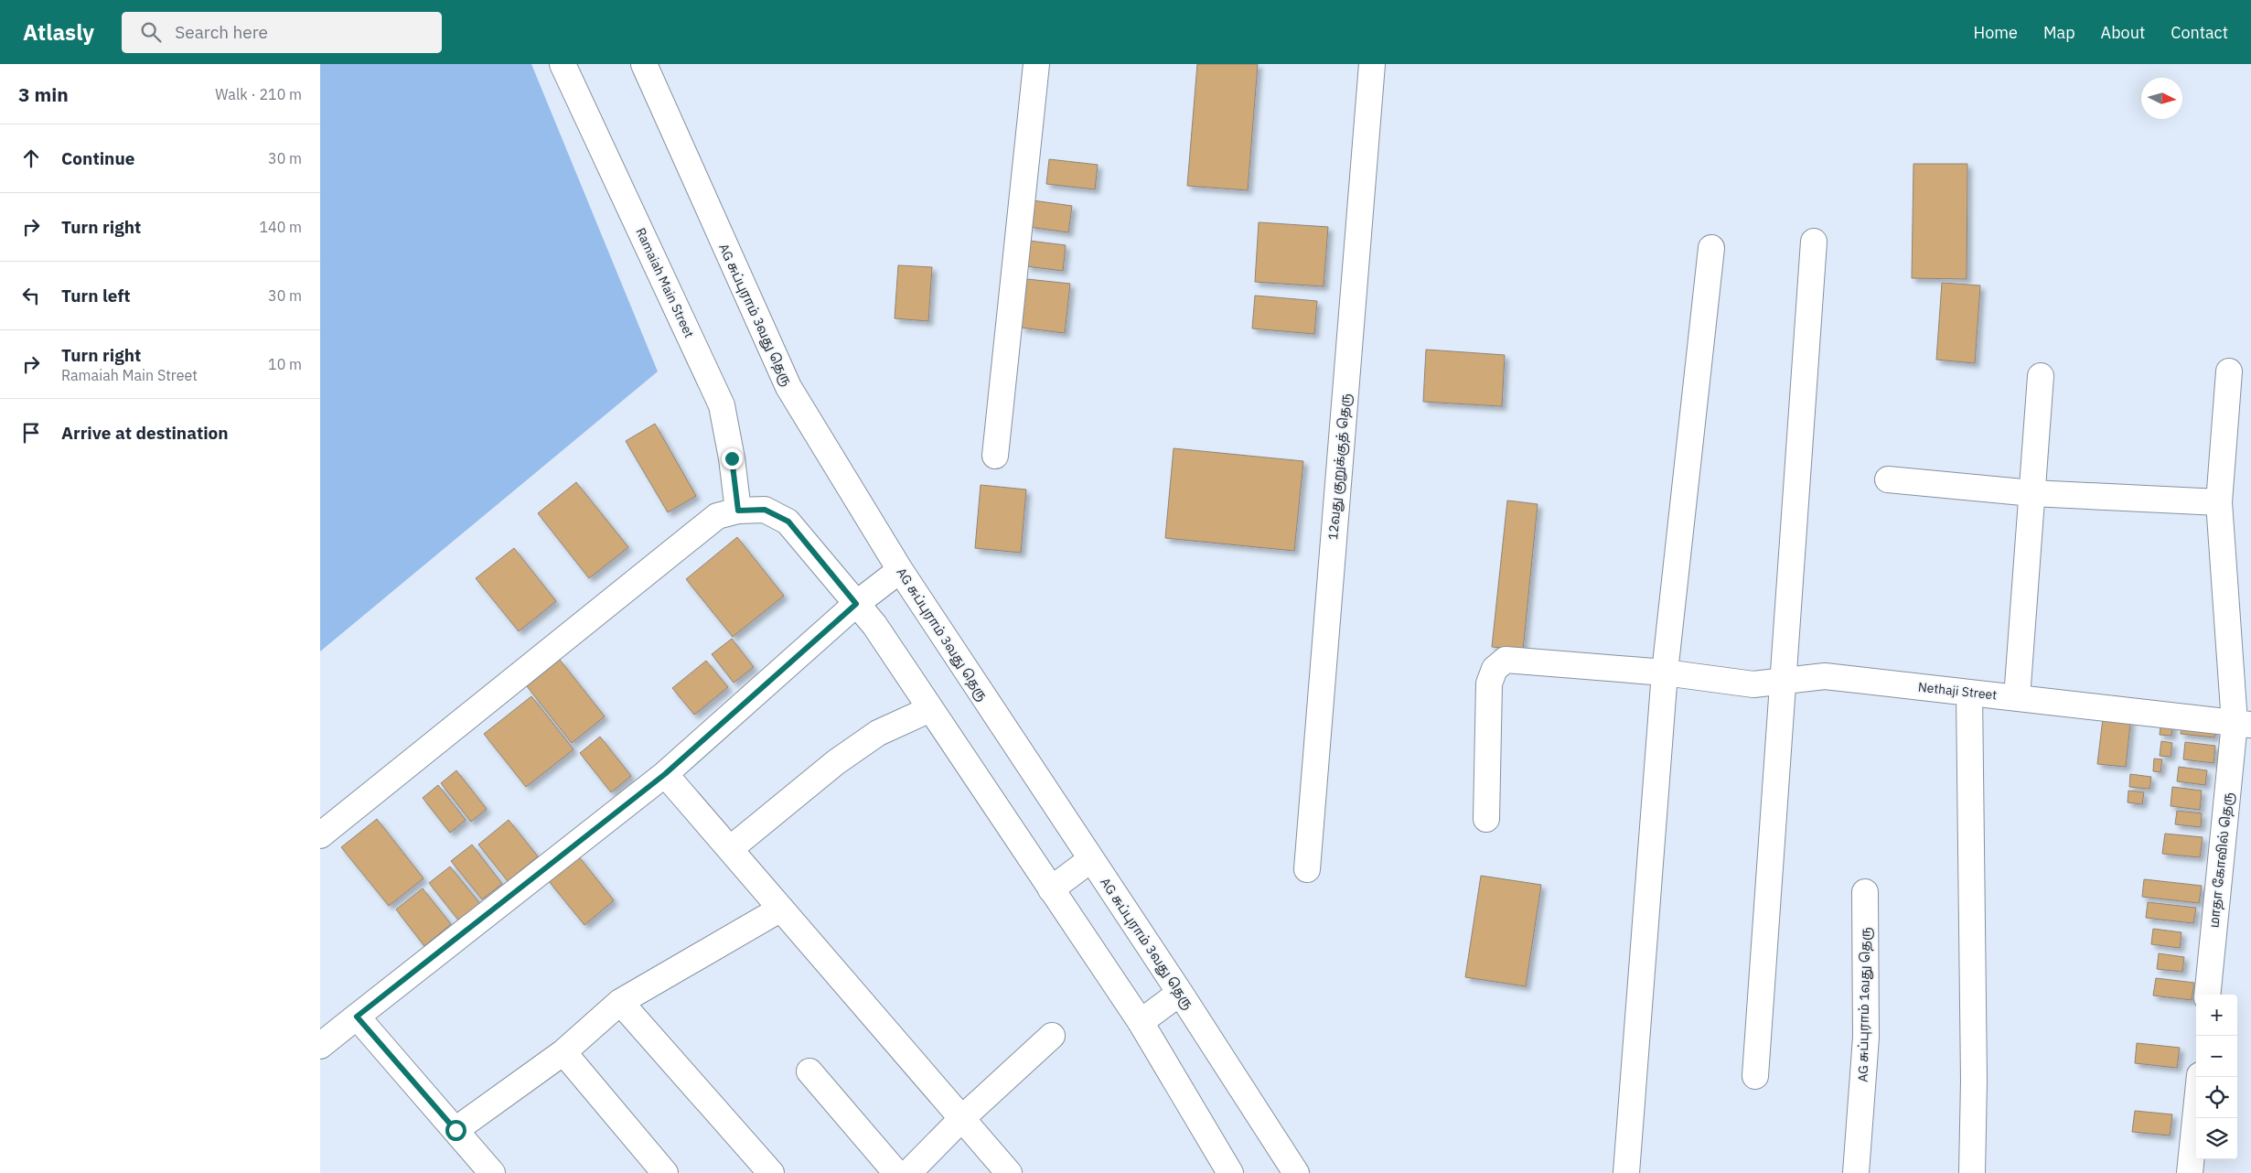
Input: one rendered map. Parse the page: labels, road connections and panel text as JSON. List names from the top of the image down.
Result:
{
  "streets": {
    "street": [
      "Ramaiah Main Street",
      "AG சுப்புராம் 3வது தெரு",
      "12வது குறுக்குத் தெரு",
      "Nethaji Street",
      "மாதா கோவில் தெரு",
      "AG சுப்புராம் 1வது தெரு"
    ]
  },
  "crossings": [
    ["Nethaji Street", "மாதா கோவில் தெரு"]
  ],
  "north": "right",
  "page": {
    "header": "Atlasly",
    "search": "Search here",
    "nav": [
      "Home",
      "Map",
      "About",
      "Contact"
    ],
    "heading": ["3 min", "Walk · 210 m"],
    "list": [
      ["Continue", "30 m"],
      ["Turn right", "140 m"],
      ["Turn left", "30 m"],
      ["Turn right", "Ramaiah Main Street", "10 m"],
      "Arrive at destination"
    ],
    "map_buttons": ["+", "−"]
  }
}
